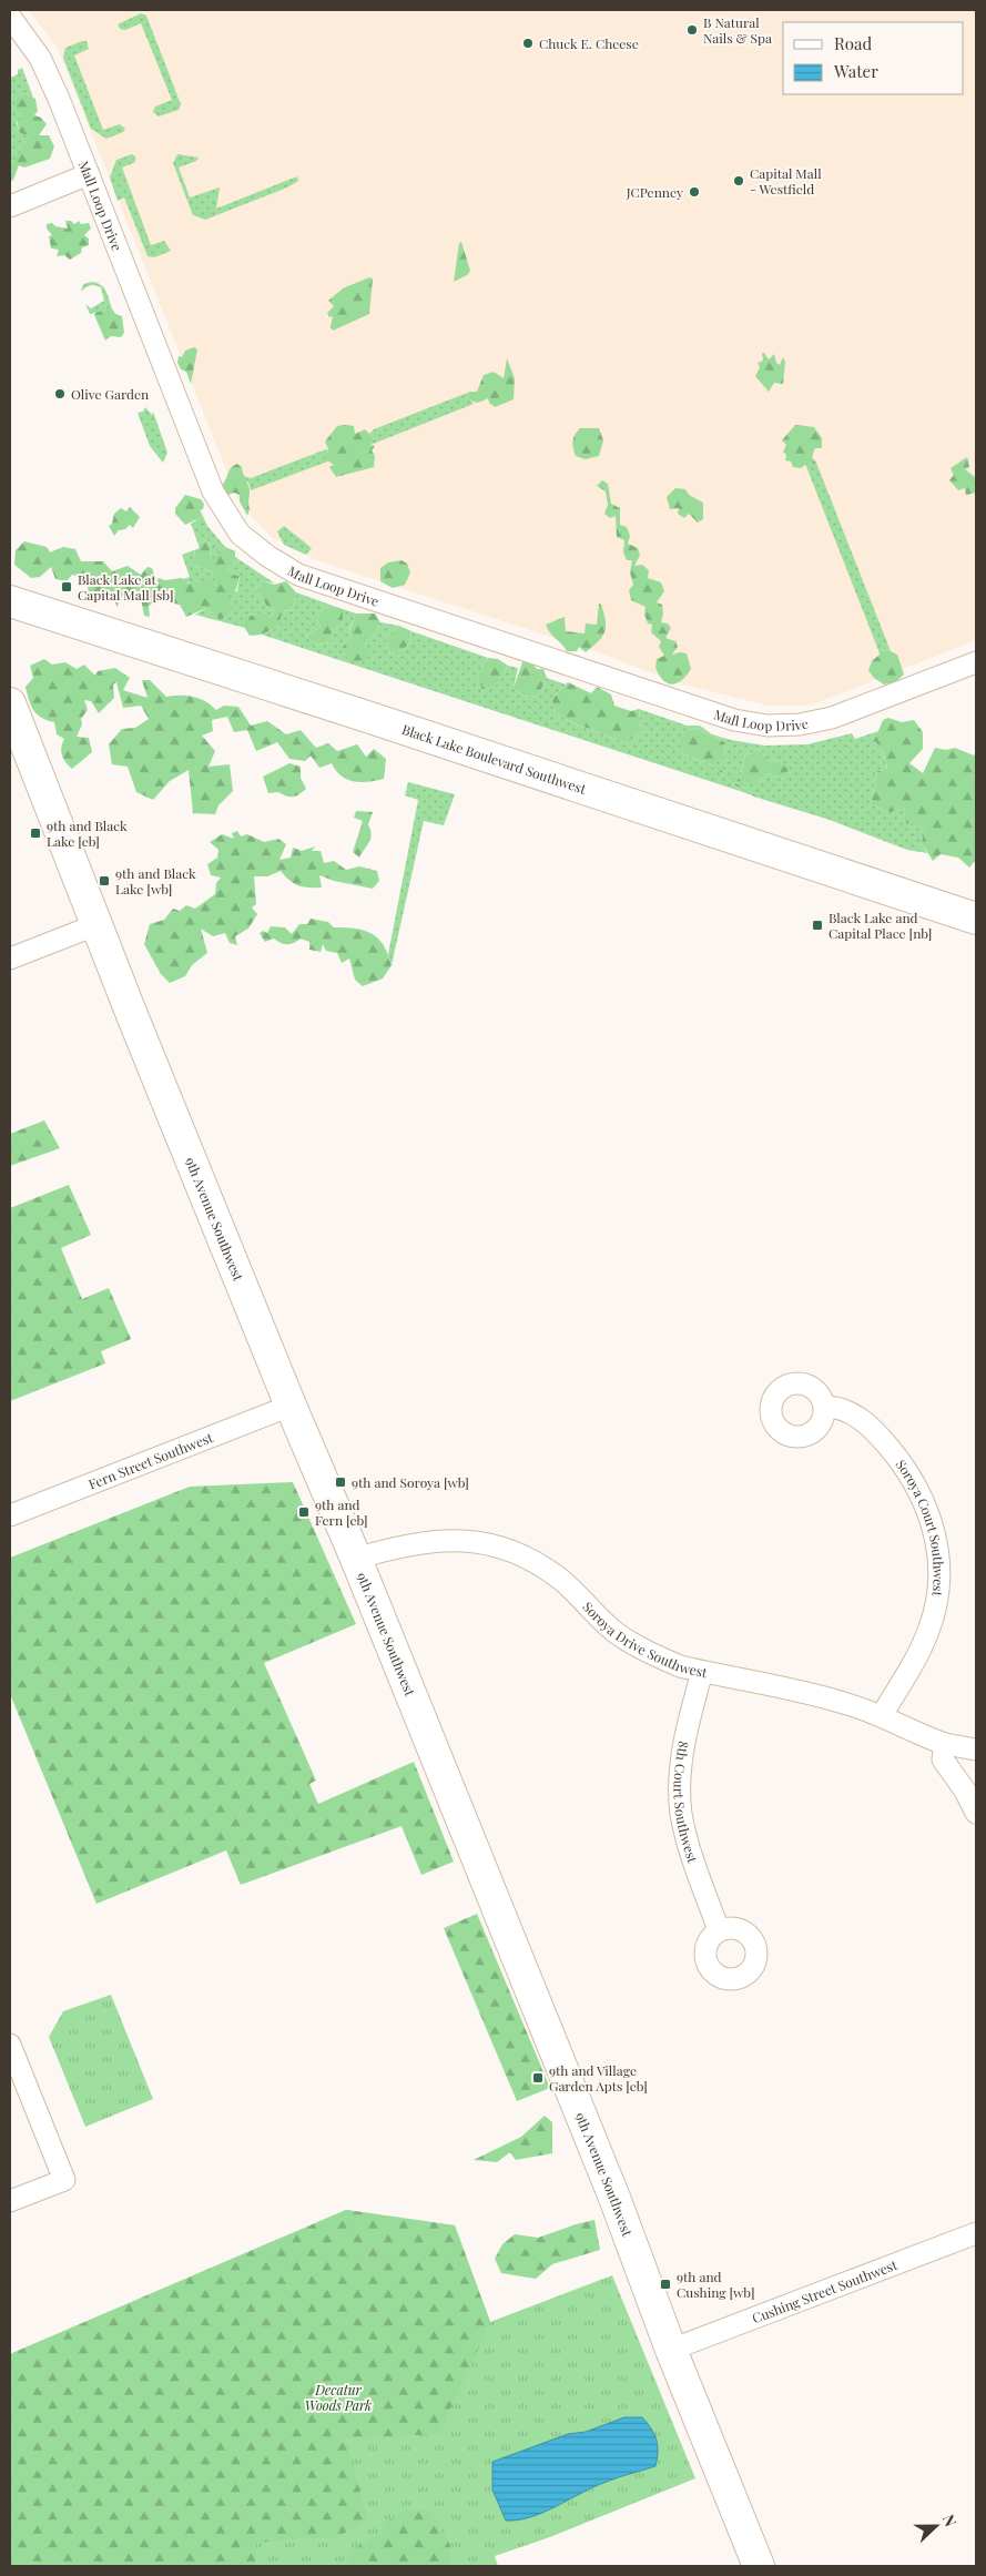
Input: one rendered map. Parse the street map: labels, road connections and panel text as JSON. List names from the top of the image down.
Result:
{
  "streets": {
    "street": [
      "Mall Loop Drive",
      "Black Lake Boulevard Southwest",
      "9th Avenue Southwest",
      "Fern Street Southwest",
      "Soroya Court Southwest",
      "Soroya Drive Southwest",
      "8th Court Southwest",
      "Cushing Street Southwest"
    ]
  },
  "crossings": [
    ["9th Avenue Southwest", "Fern Street Southwest"],
    ["9th Avenue Southwest", "Soroya Drive Southwest"],
    ["9th Avenue Southwest", "Cushing Street Southwest"],
    ["Soroya Court Southwest", "Soroya Drive Southwest"],
    ["Soroya Drive Southwest", "8th Court Southwest"]
  ],
  "parks": ["Decatur Woods Park"],
  "places": {
    "other": [
      "B Natural Nails & Spa",
      "Chuck E. Cheese",
      "Capital Mall - Westfield",
      "JCPenney",
      "Olive Garden"
    ],
    "transit": [
      "Black Lake at Capital Mall [sb]",
      "9th and Black Lake [eb]",
      "9th and Black Lake [wb]",
      "Black Lake and Capital Place [nb]",
      "9th and Soroya [wb]",
      "9th and Fern [eb]",
      "9th and Village Garden Apts [eb]",
      "9th and Cushing [wb]"
    ]
  },
  "legend": ["Road", "Water"],
  "north": "right"
}
